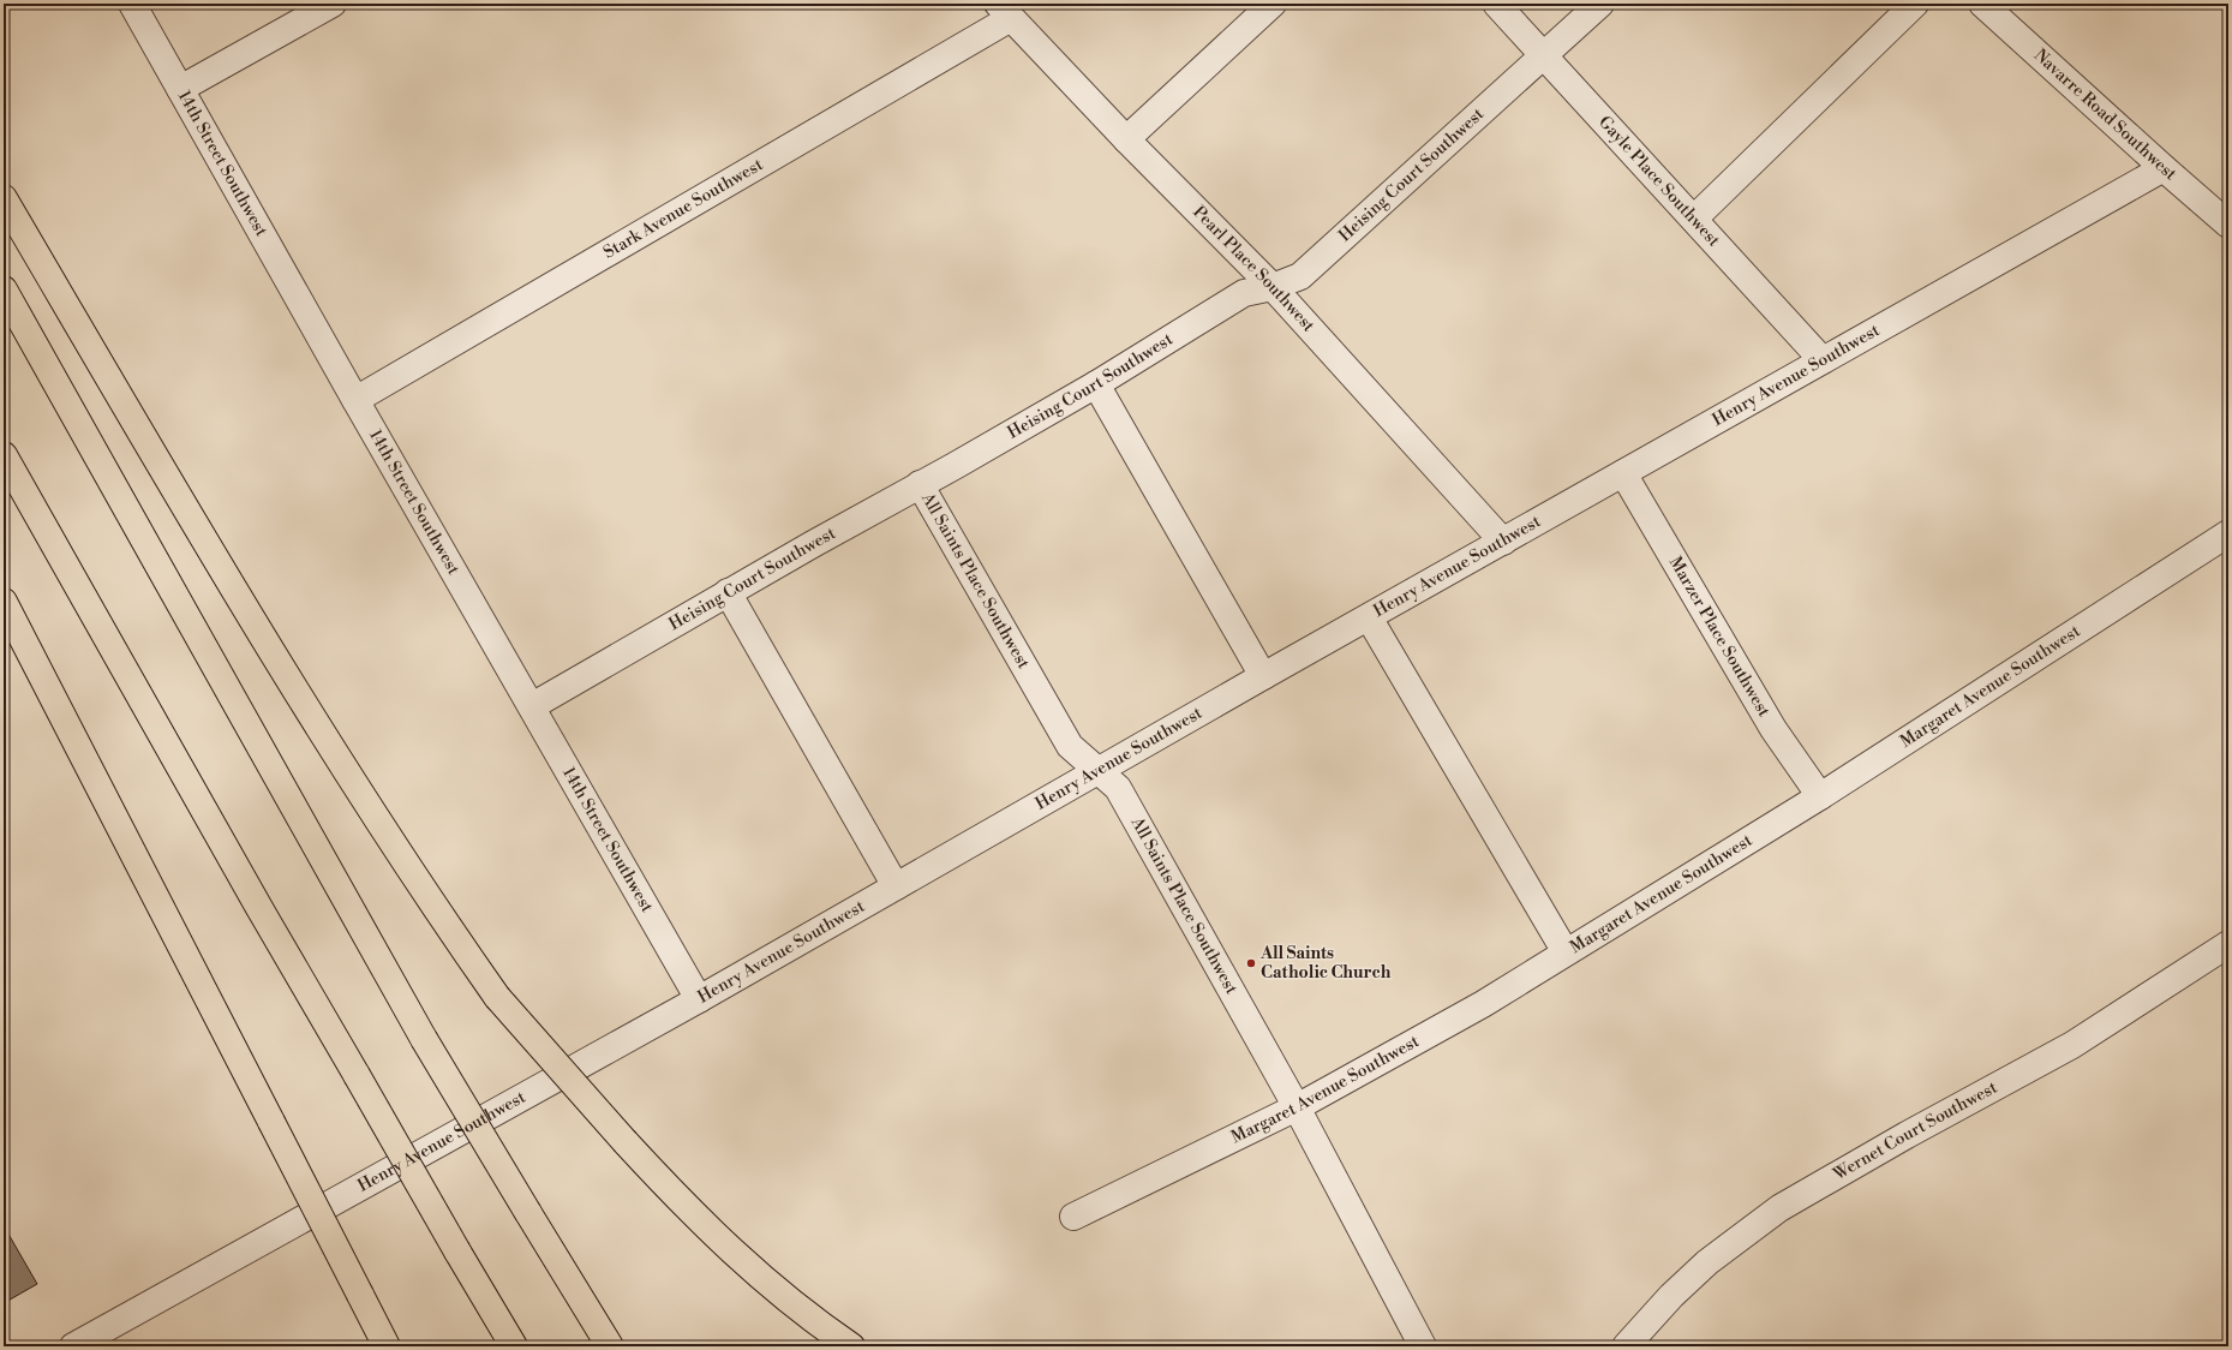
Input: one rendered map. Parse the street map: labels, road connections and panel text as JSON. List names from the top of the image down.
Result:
{
  "streets": {
    "street": [
      "Navarre Road Southwest",
      "14th Street Southwest",
      "Heising Court Southwest",
      "Gayle Place Southwest",
      "Stark Avenue Southwest",
      "Pearl Place Southwest",
      "Henry Avenue Southwest",
      "All Saints Place Southwest",
      "Marzer Place Southwest",
      "Margaret Avenue Southwest",
      "Wernet Court Southwest"
    ]
  },
  "crossings": [
    ["Navarre Road Southwest", "Henry Avenue Southwest"],
    ["14th Street Southwest", "Heising Court Southwest"],
    ["14th Street Southwest", "Stark Avenue Southwest"],
    ["14th Street Southwest", "Henry Avenue Southwest"],
    ["Heising Court Southwest", "Gayle Place Southwest"],
    ["Heising Court Southwest", "Pearl Place Southwest"],
    ["Heising Court Southwest", "All Saints Place Southwest"],
    ["Gayle Place Southwest", "Henry Avenue Southwest"],
    ["Stark Avenue Southwest", "Pearl Place Southwest"],
    ["Pearl Place Southwest", "Henry Avenue Southwest"],
    ["Henry Avenue Southwest", "All Saints Place Southwest"],
    ["Henry Avenue Southwest", "Marzer Place Southwest"],
    ["All Saints Place Southwest", "Margaret Avenue Southwest"],
    ["Marzer Place Southwest", "Margaret Avenue Southwest"]
  ],
  "places": ["All Saints Catholic Church"]
}
